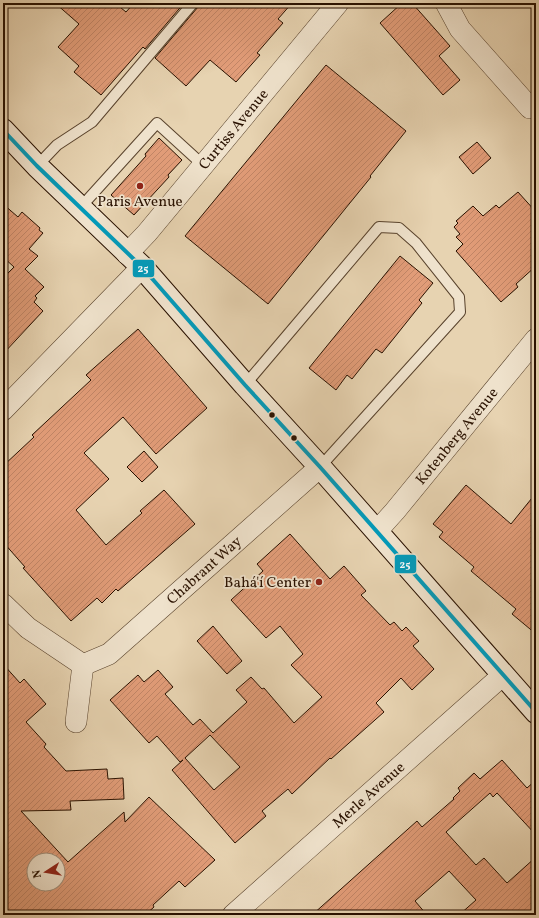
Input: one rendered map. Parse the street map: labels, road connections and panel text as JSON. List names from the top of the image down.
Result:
{
  "streets": {
    "street": [
      "Curtiss Avenue",
      "Kotenberg Avenue",
      "Chabrant Way",
      "Merle Avenue"
    ]
  },
  "places": ["Paris Avenue", "Bahá'í Center"],
  "lines": ["transit line 25"],
  "north": "left"
}
